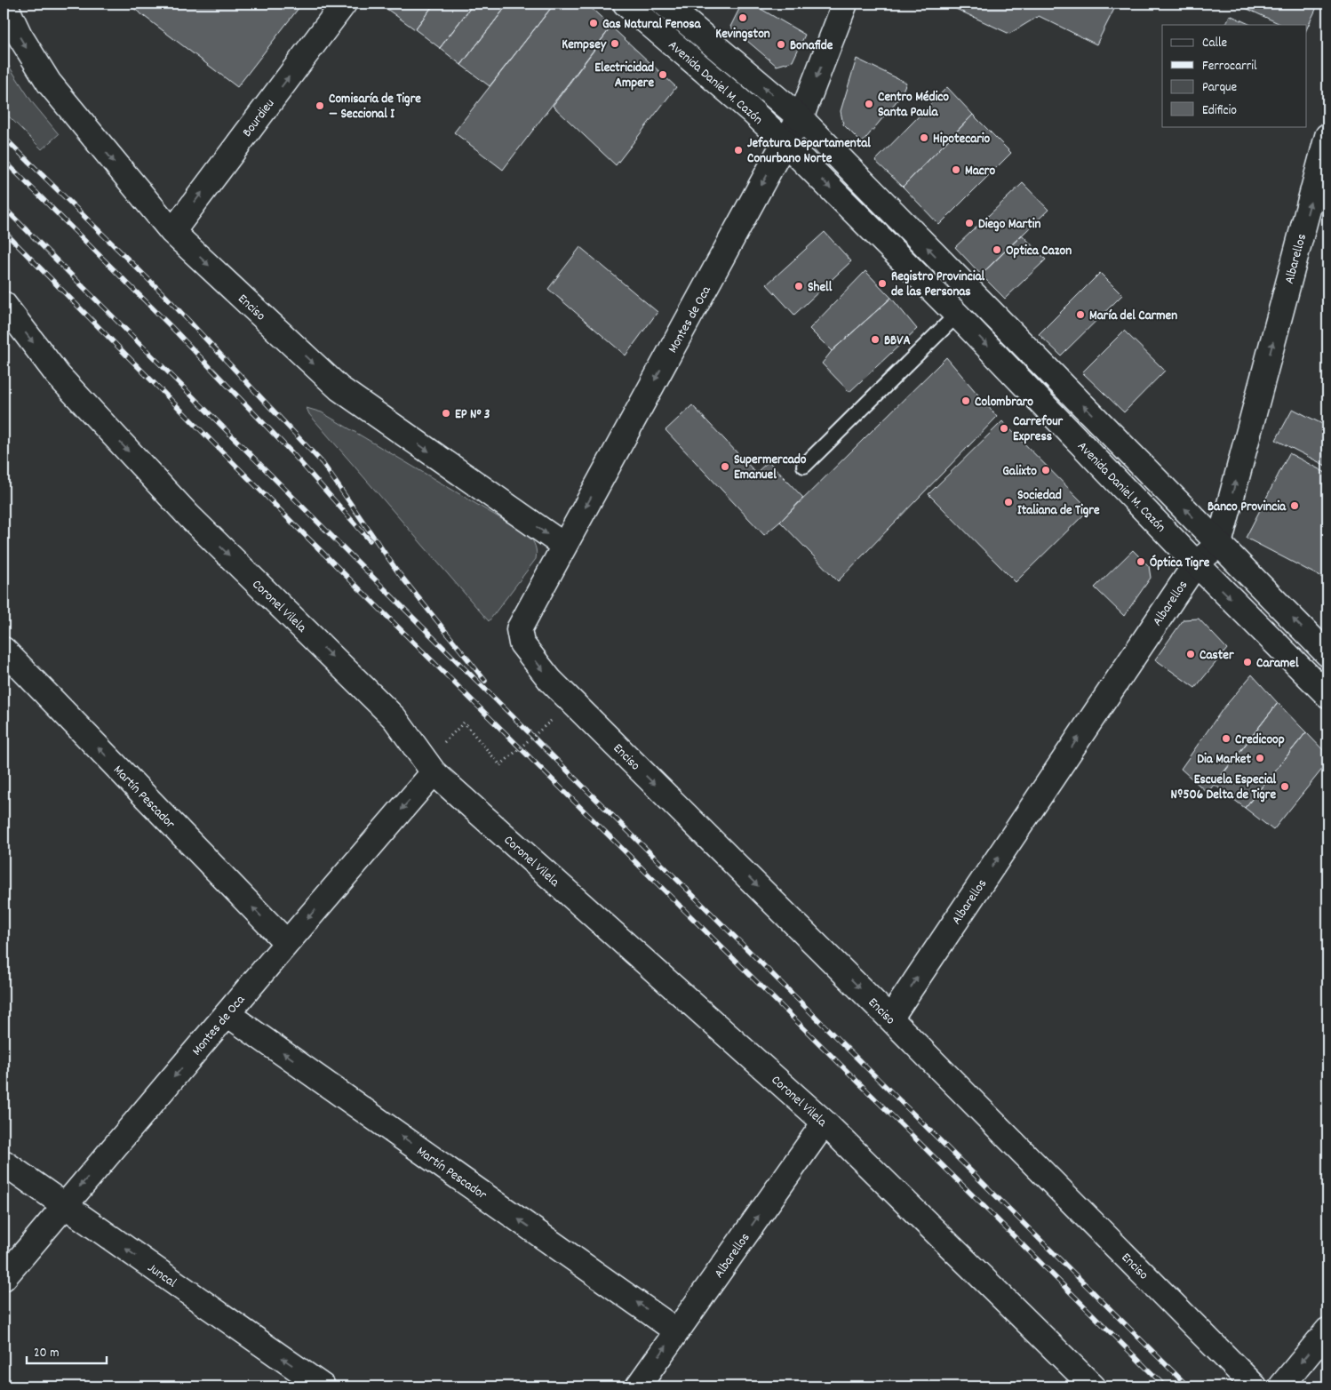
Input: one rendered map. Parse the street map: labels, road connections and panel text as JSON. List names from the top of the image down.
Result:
{
  "streets": {
    "street": [
      "Avenida Daniel M. Cazón",
      "Bourdieu",
      "Albarellos",
      "Enciso",
      "Montes de Oca",
      "Coronel Vilela",
      "Martín Pescador",
      "Juncal"
    ]
  },
  "crossings": [
    ["Avenida Daniel M. Cazón", "Albarellos"],
    ["Avenida Daniel M. Cazón", "Montes de Oca"],
    ["Bourdieu", "Enciso"],
    ["Albarellos", "Enciso"],
    ["Albarellos", "Coronel Vilela"],
    ["Albarellos", "Martín Pescador"],
    ["Enciso", "Montes de Oca"],
    ["Montes de Oca", "Coronel Vilela"],
    ["Montes de Oca", "Martín Pescador"],
    ["Montes de Oca", "Juncal"]
  ],
  "one_way": [
    "Bourdieu",
    "Albarellos",
    "Enciso",
    "Montes de Oca",
    "Coronel Vilela",
    "Martín Pescador",
    "Juncal"
  ],
  "places": [
    "Kevingston",
    "Gas Natural Fenosa",
    "Kempsey",
    "Bonafide",
    "Electricidad Ampere",
    "Centro Médico Santa Paula",
    "Comisaría de Tigre — Seccional I",
    "Hipotecario",
    "Jefatura Departamental Conurbano Norte",
    "Macro",
    "Diego Martin",
    "Optica Cazon",
    "Registro Provincial de las Personas",
    "Shell",
    "María del Carmen",
    "BBVA",
    "Colombraro",
    "EP N° 3",
    "Carrefour Express",
    "Supermercado Emanuel",
    "Galixto",
    "Sociedad Italiana de Tigre",
    "Banco Provincia",
    "Óptica Tigre",
    "Caster",
    "Caramel",
    "Credicoop",
    "Dia Market",
    "Escuela Especial Nº506 Delta de Tigre"
  ],
  "legend": [
    "Calle",
    "Ferrocarril",
    "Parque",
    "Edificio"
  ],
  "scale_bar": "20 m"
}
